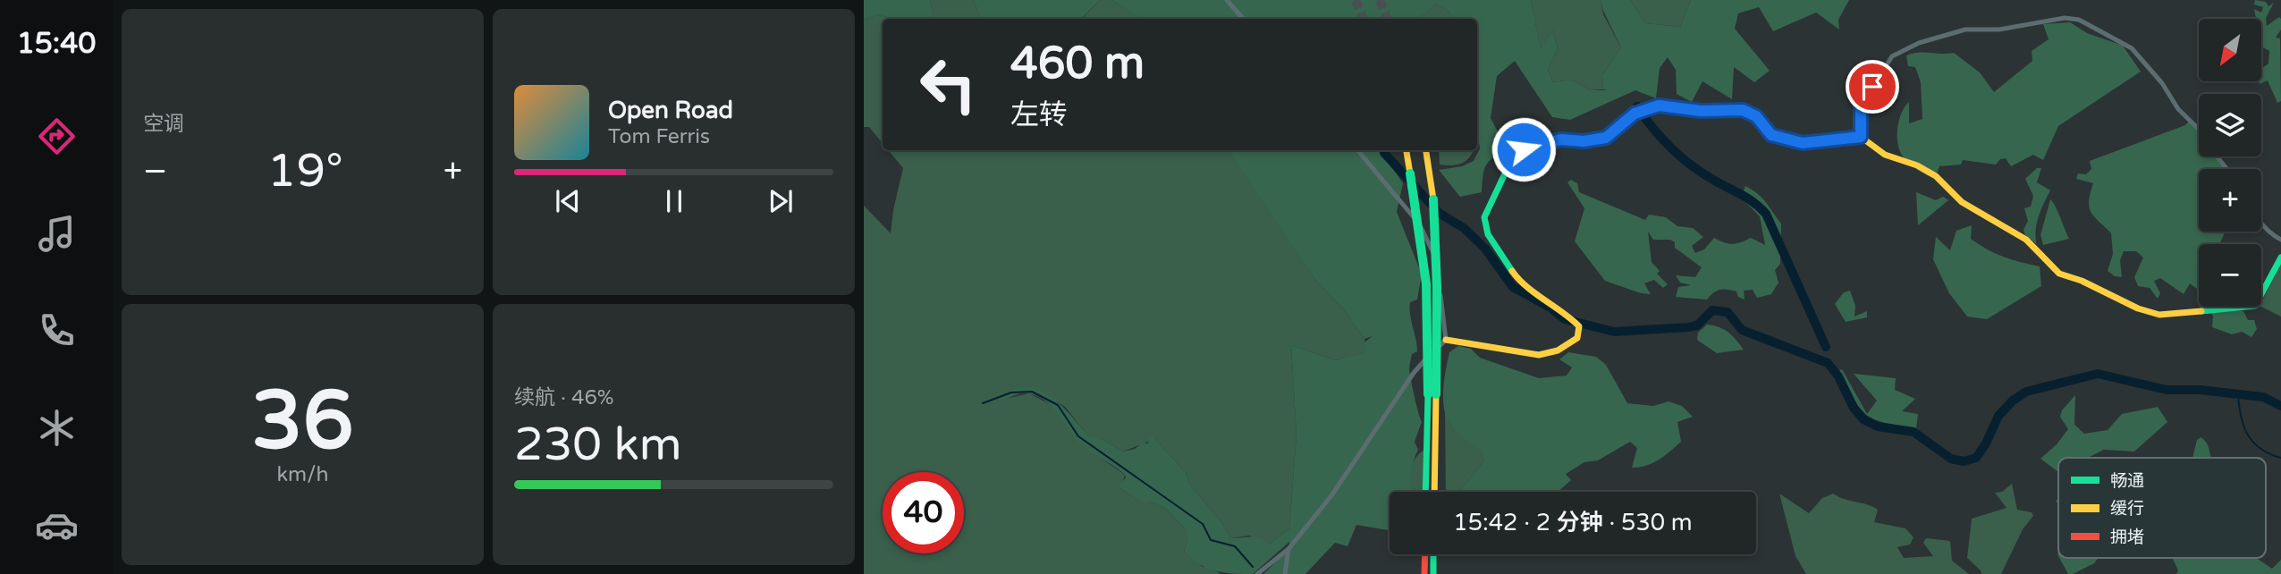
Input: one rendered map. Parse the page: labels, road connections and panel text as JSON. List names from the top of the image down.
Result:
{
  "legend": ["畅通", "缓行", "拥堵"],
  "north": "bottom left",
  "page": {
    "tabs": "15:40",
    "tile": [
      "空调",
      ["36", "km/h"],
      ["续航 · 46%", "230 km"]
    ],
    "map_buttons": ["+", "−"],
    "turn": ["460 m", "左转"],
    "song": ["Open Road", "Tom Ferris"],
    "heat": ["−", "19°", "+"],
    "limit": "40",
    "trip": "15:42 · 2 分钟 · 530 m"
  }
}
